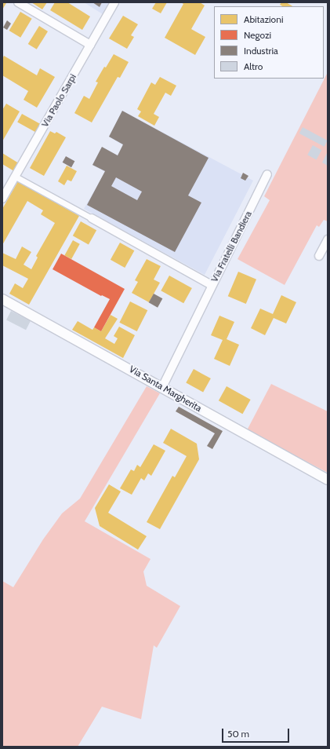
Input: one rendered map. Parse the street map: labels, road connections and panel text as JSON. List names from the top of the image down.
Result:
{
  "streets": {
    "street": ["Via Paolo Sarpi", "Via Fratelli Bandiera", "Via Santa Margherita"]
  },
  "crossings": [
    ["Via Fratelli Bandiera", "Via Santa Margherita"]
  ],
  "legend": [
    "Abitazioni",
    "Negozi",
    "Industria",
    "Altro"
  ],
  "scale_bar": "50 m"
}
